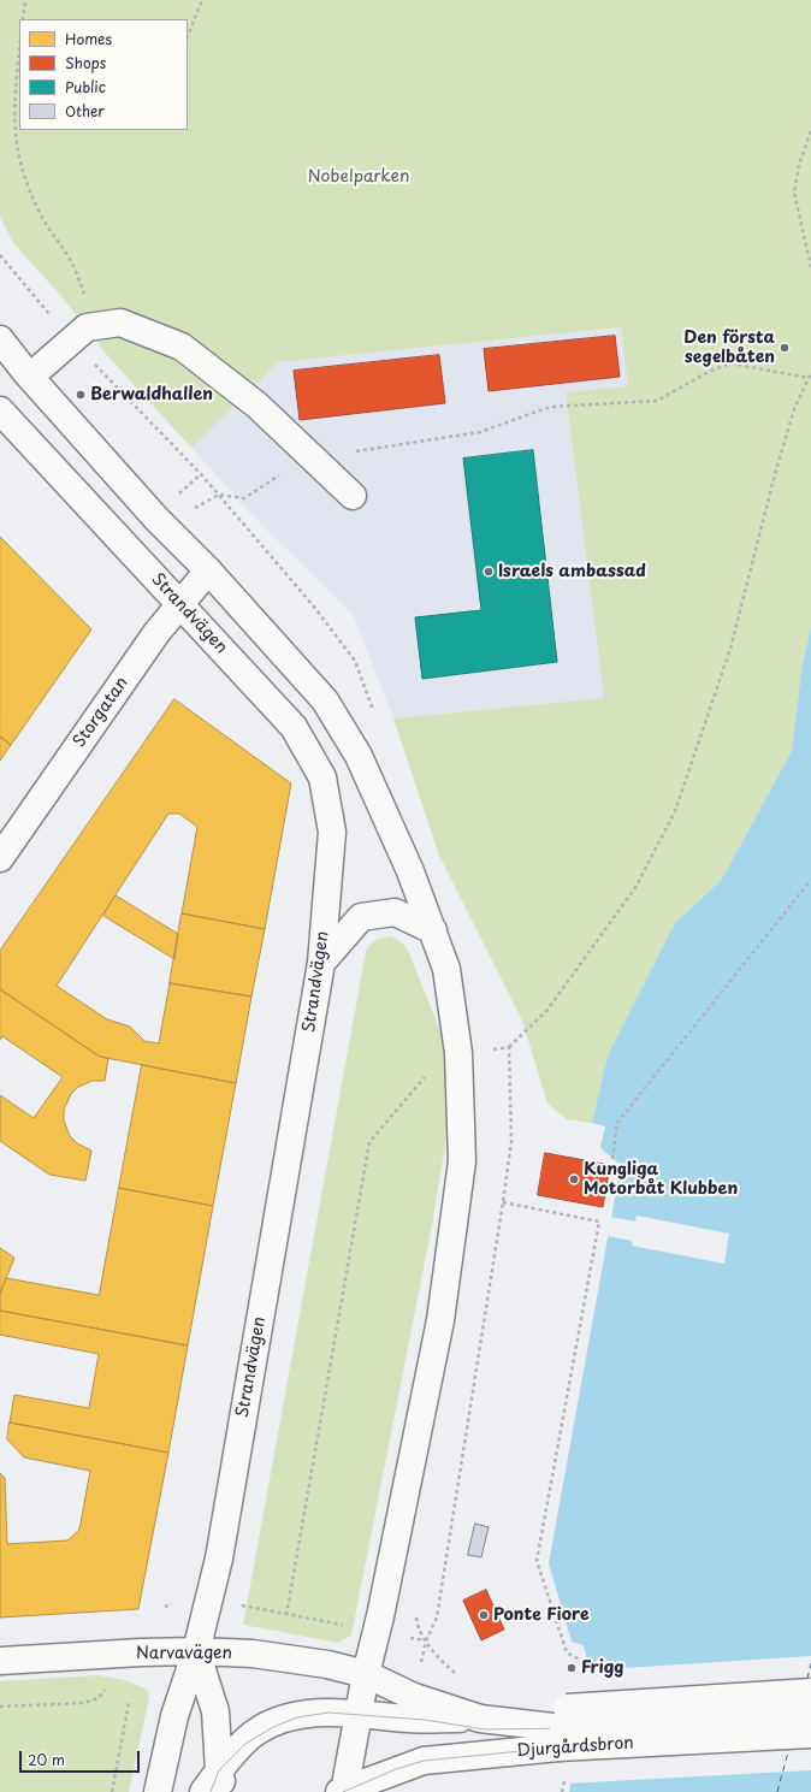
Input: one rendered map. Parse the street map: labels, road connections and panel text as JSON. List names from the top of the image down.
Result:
{
  "streets": {
    "street": [
      "Strandvägen",
      "Storgatan",
      "Narvavägen",
      "Djurgårdsbron"
    ]
  },
  "crossings": [
    ["Strandvägen", "Storgatan"],
    ["Strandvägen", "Narvavägen"],
    ["Narvavägen", "Djurgårdsbron"]
  ],
  "parks": ["Nobelparken"],
  "places": [
    "Den första segelbåten",
    "Berwaldhallen",
    "Israels ambassad",
    "Kungliga Motorbåt Klubben",
    "Ponte Fiore",
    "Frigg"
  ],
  "legend": [
    "Homes",
    "Shops",
    "Public",
    "Other"
  ],
  "scale_bar": "20 m"
}
